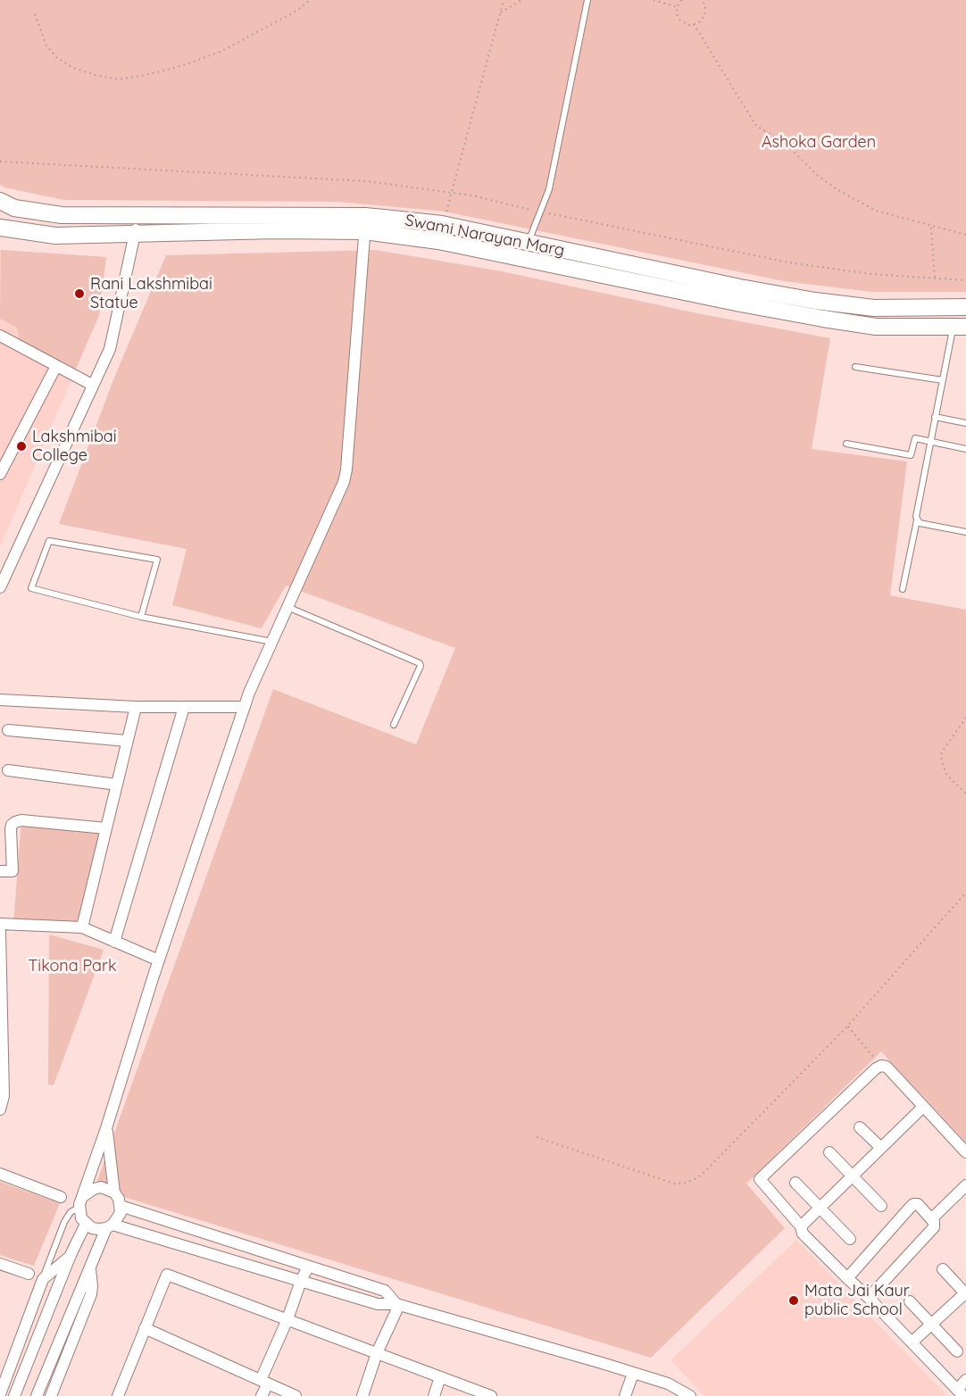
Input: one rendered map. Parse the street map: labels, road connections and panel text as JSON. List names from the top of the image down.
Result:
{
  "streets": {
    "main road": ["Swami Narayan Marg"]
  },
  "parks": ["Ashoka Garden", "Tikona Park"],
  "places": ["Rani Lakshmibai Statue", "Lakshmibai College", "Mata Jai Kaur public School"]
}
